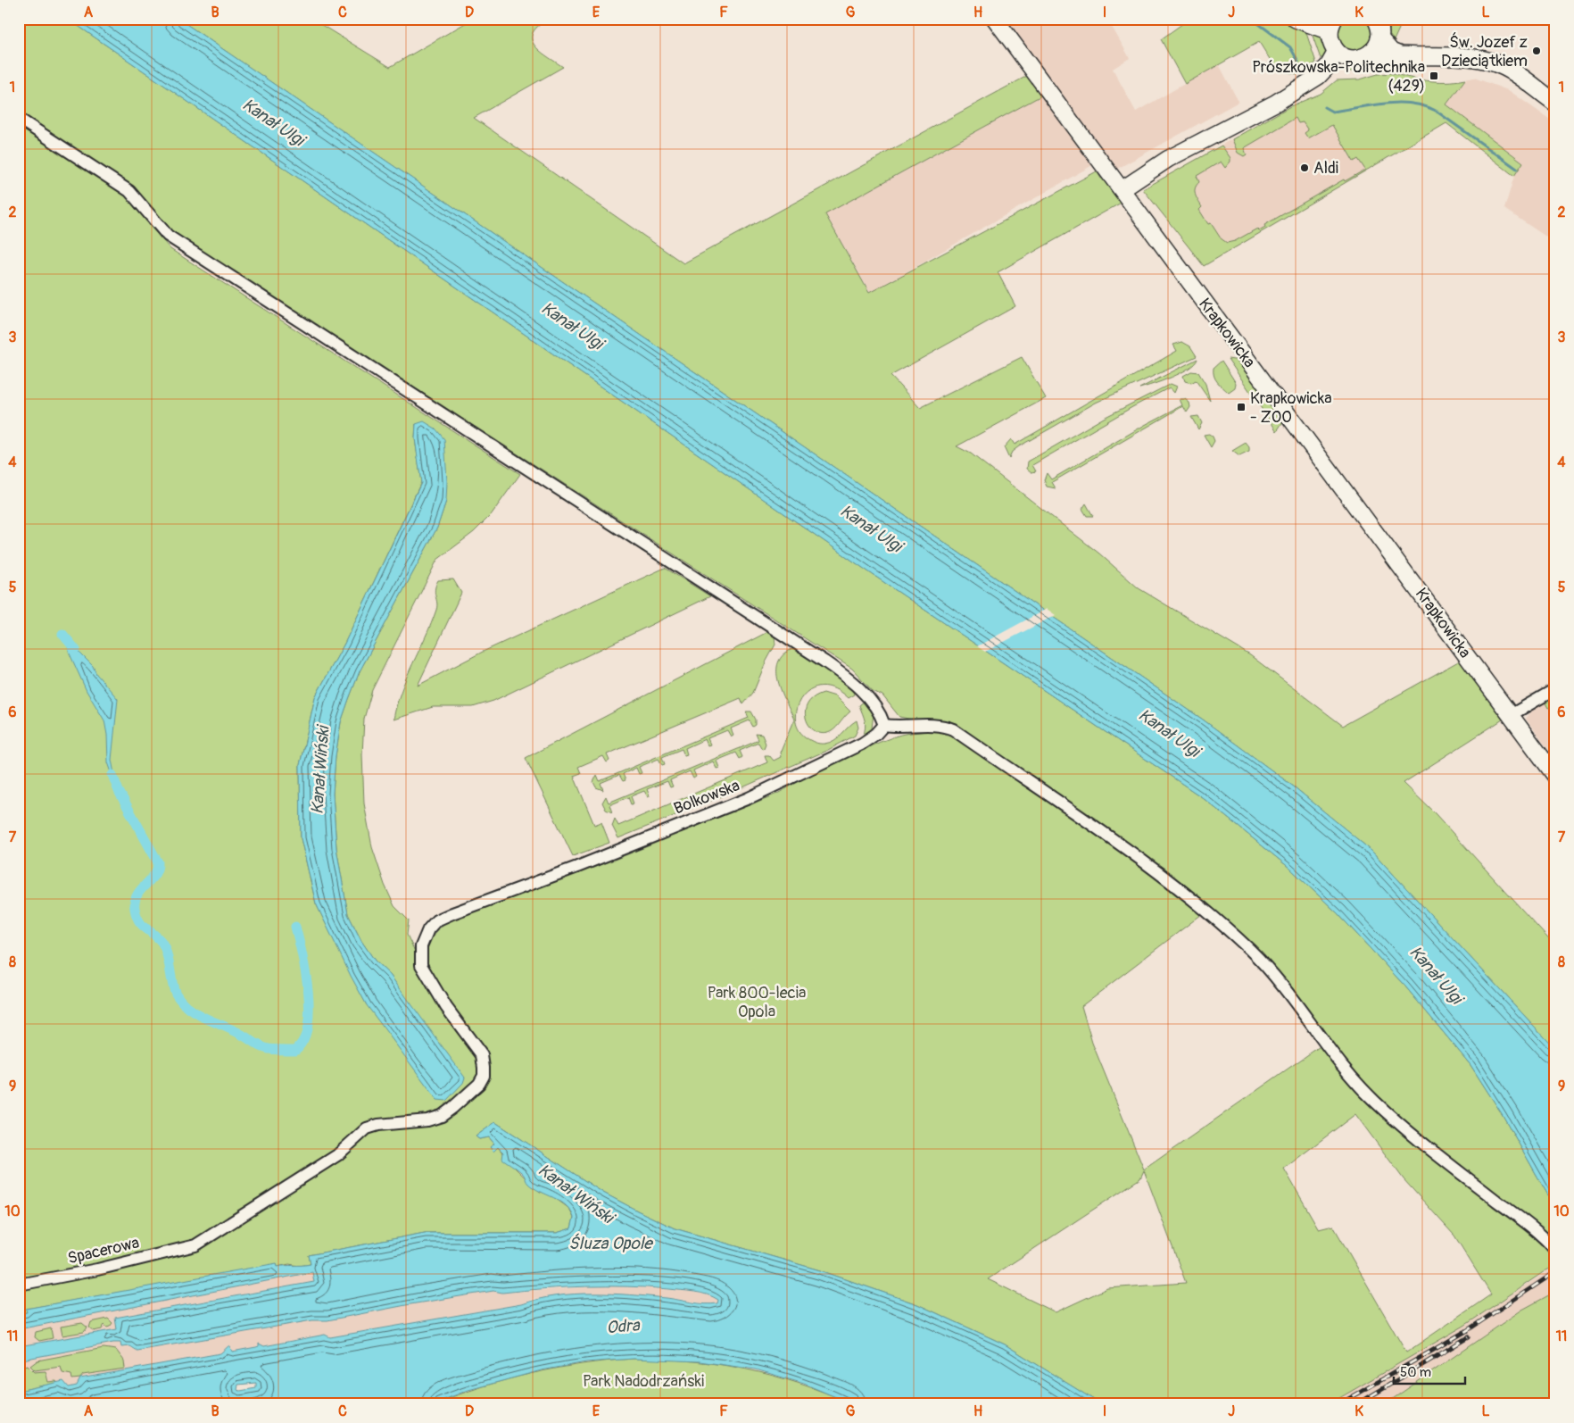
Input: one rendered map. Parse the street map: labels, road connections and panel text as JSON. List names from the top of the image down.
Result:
{
  "streets": {
    "street": ["Krapkowicka", "Bolkowska", "Spacerowa"]
  },
  "crossings": [
    ["Bolkowska", "Spacerowa"]
  ],
  "water": [
    "Kanał Ulgi",
    "Kanał Wiński",
    "Śluza Opole",
    "Odra"
  ],
  "parks": ["Park 800-lecia Opola", "Park Nadodrzański"],
  "places": {
    "other": ["Św. Jozef z Dzieciątkiem", "Aldi"],
    "transit": ["Prószkowska-Politechnika (429)", "Krapkowicka - ZOO"]
  },
  "scale_bar": "50 m",
  "grid": {
    "columns": [
      "A",
      "B",
      "C",
      "D",
      "E",
      "F",
      "G",
      "H",
      "I",
      "J",
      "K",
      "L"
    ],
    "rows": [
      "1",
      "2",
      "3",
      "4",
      "5",
      "6",
      "7",
      "8",
      "9",
      "10",
      "11"
    ]
  }
}
